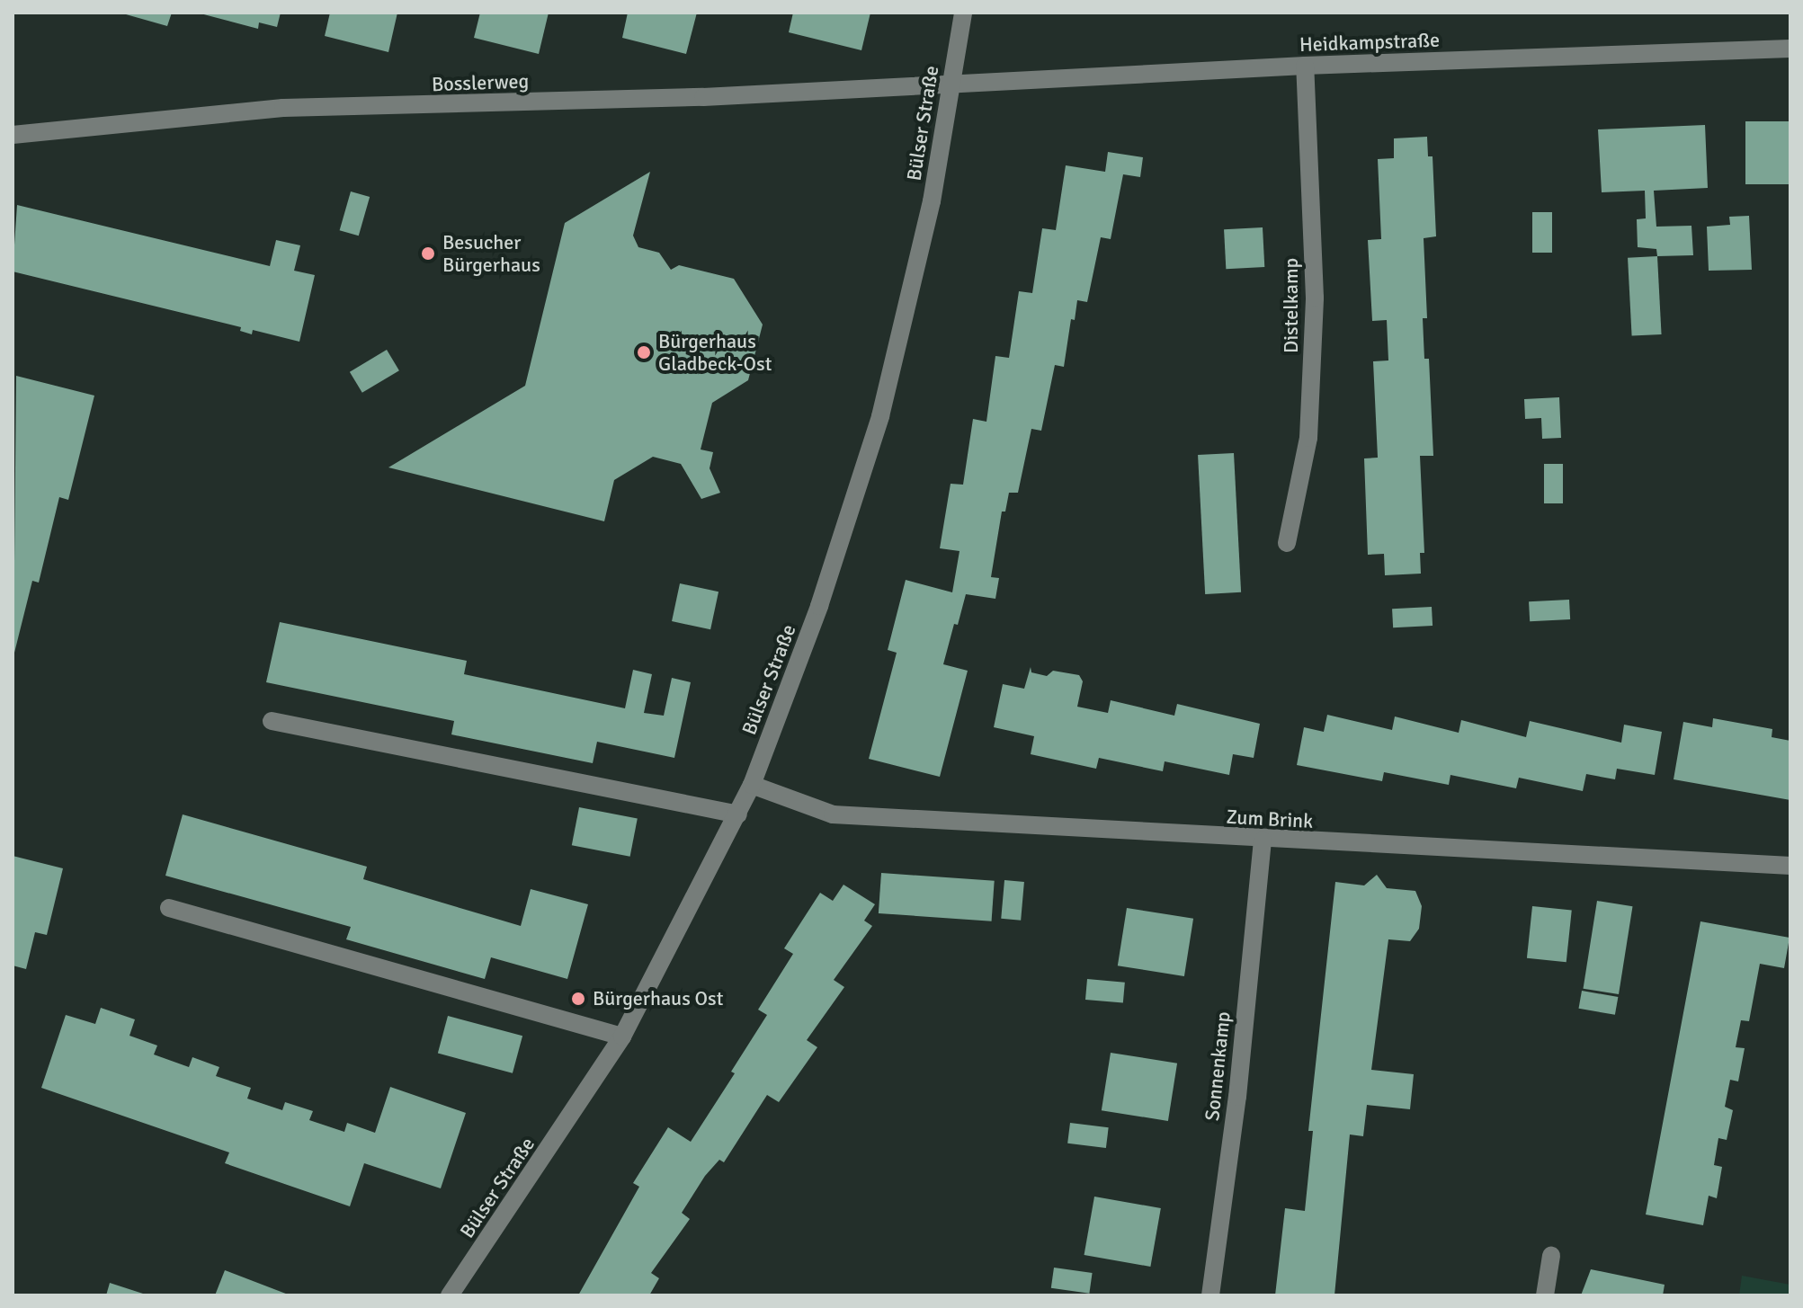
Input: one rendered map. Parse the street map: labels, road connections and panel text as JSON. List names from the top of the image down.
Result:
{
  "streets": {
    "street": [
      "Heidkampstraße",
      "Bosslerweg",
      "Bülser Straße",
      "Distelkamp",
      "Zum Brink",
      "Sonnenkamp"
    ]
  },
  "crossings": [
    ["Heidkampstraße", "Bosslerweg"],
    ["Heidkampstraße", "Bülser Straße"],
    ["Heidkampstraße", "Distelkamp"],
    ["Bosslerweg", "Bülser Straße"],
    ["Bülser Straße", "Zum Brink"],
    ["Zum Brink", "Sonnenkamp"]
  ],
  "places": ["Besucher Bürgerhaus", "Bürgerhaus Gladbeck-Ost", "Bürgerhaus Ost"]
}
